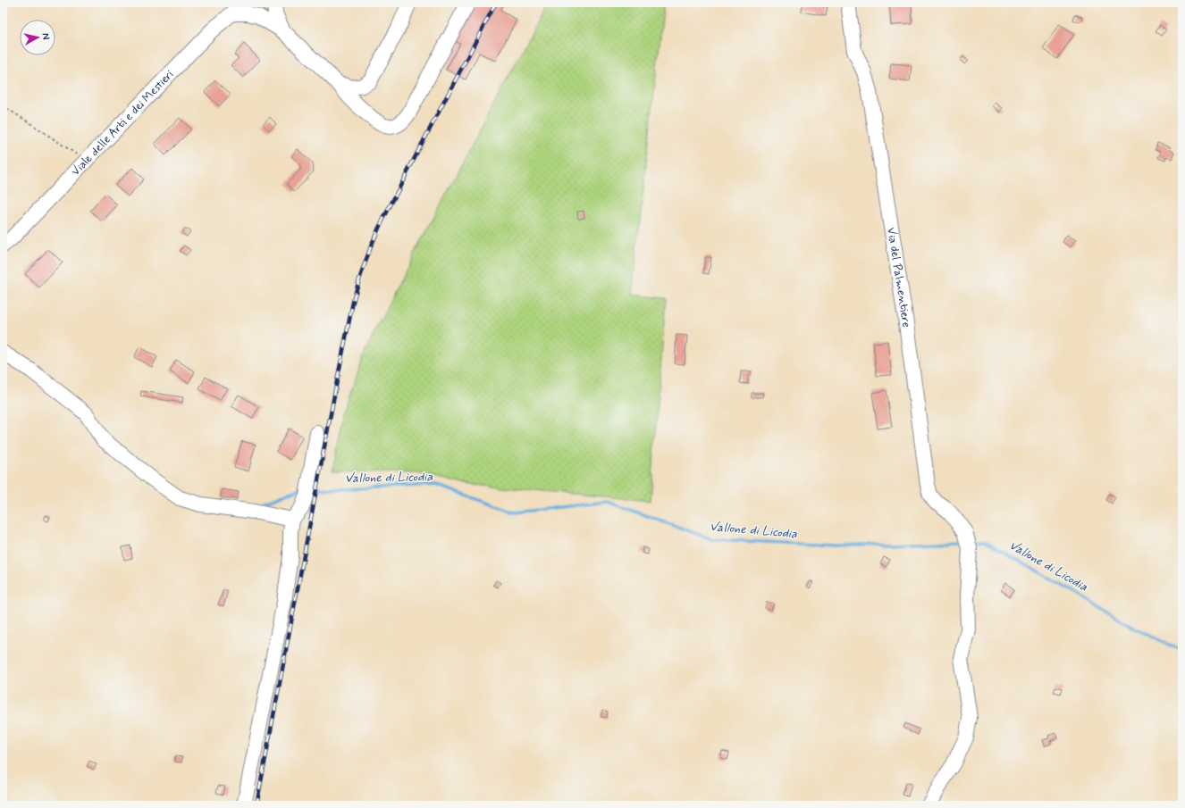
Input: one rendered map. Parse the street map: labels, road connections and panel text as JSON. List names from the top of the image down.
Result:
{
  "streets": {
    "street": ["Viale delle Arti e dei Mestieri", "Via del Palmentiere"]
  },
  "water": ["Vallone di Licodia"],
  "north": "right"
}
